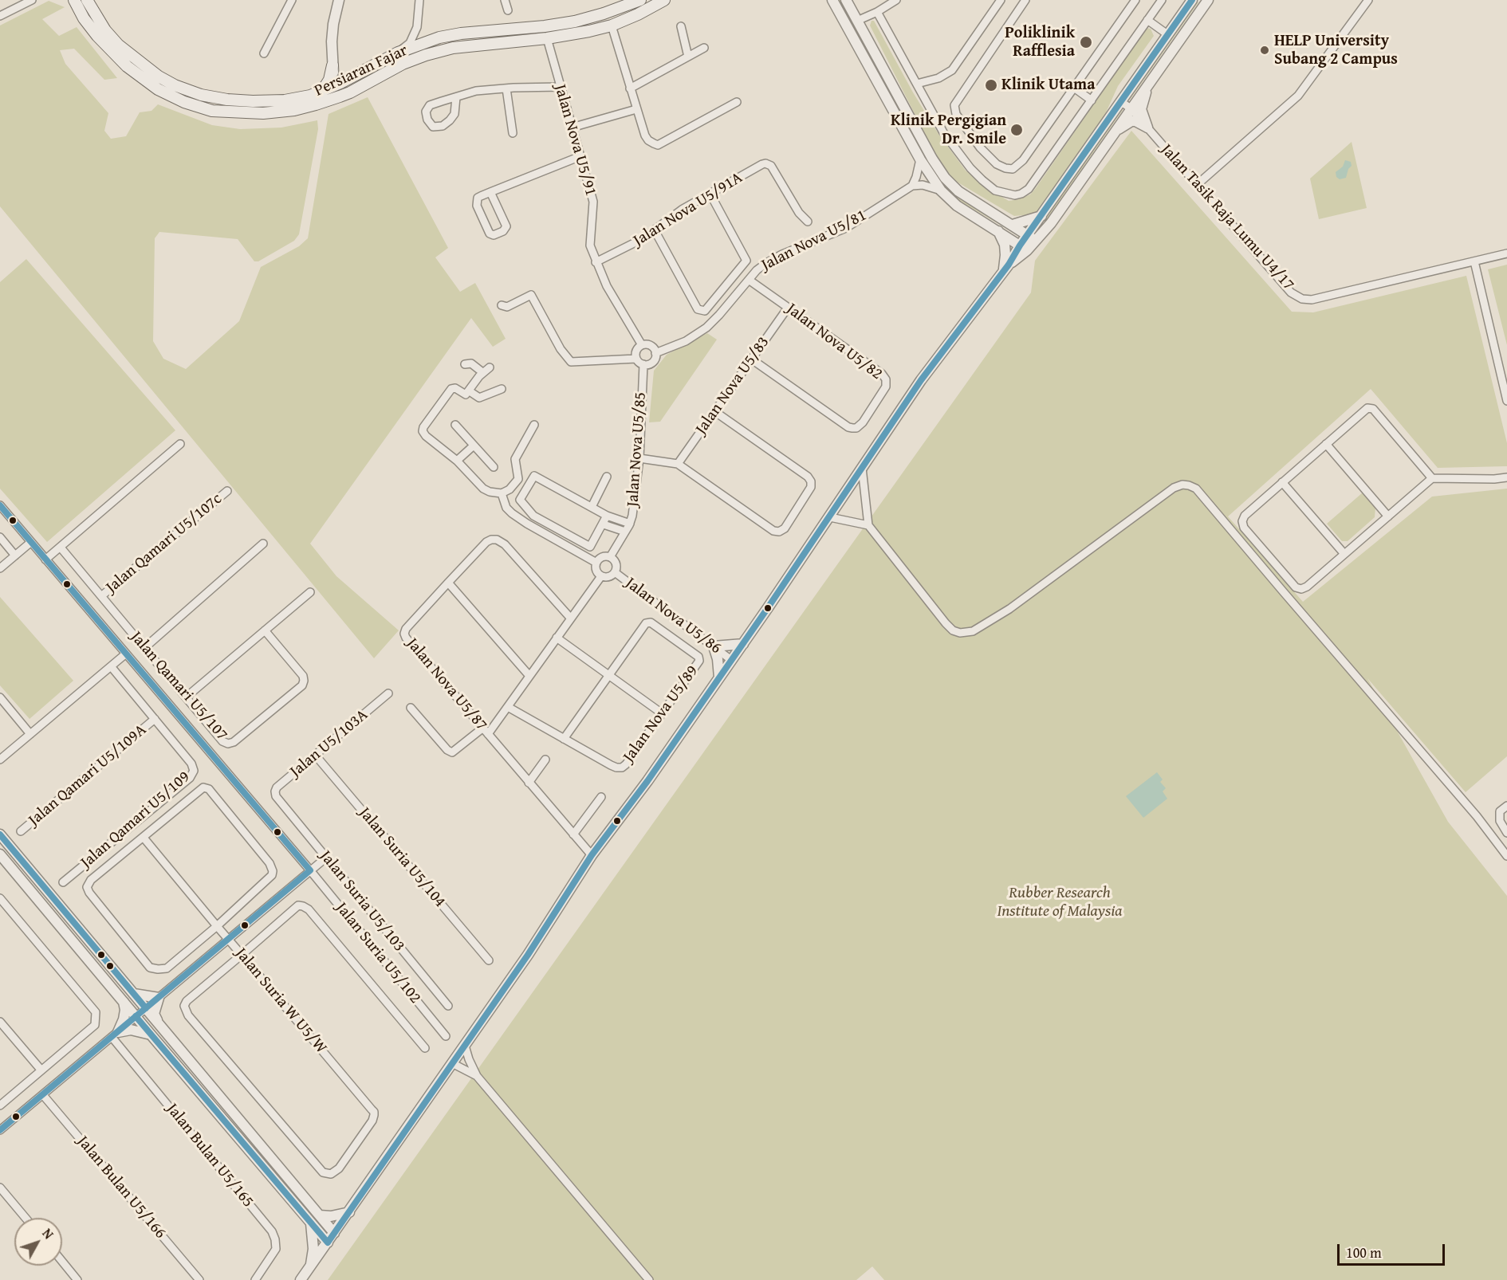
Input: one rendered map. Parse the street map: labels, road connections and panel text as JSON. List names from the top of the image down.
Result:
{
  "streets": {
    "main road": ["Persiaran Fajar"],
    "street": [
      "Jalan Nova U5/91",
      "Jalan Nova U5/91A",
      "Jalan Tasik Raja Lumu U4/17",
      "Jalan Nova U5/81",
      "Jalan Nova U5/82",
      "Jalan Nova U5/83",
      "Jalan Nova U5/85",
      "Jalan Qamari U5/107c",
      "Jalan Nova U5/86",
      "Jalan Nova U5/87",
      "Jalan Qamari U5/107",
      "Jalan Nova U5/89",
      "Jalan U5/103A",
      "Jalan Qamari U5/109A",
      "Jalan Qamari U5/109",
      "Jalan Suria U5/104",
      "Jalan Suria U5/103",
      "Jalan Suria U5/102",
      "Jalan Suria W U5/W",
      "Jalan Bulan U5/165",
      "Jalan Bulan U5/166"
    ]
  },
  "crossings": [
    ["Jalan Nova U5/91", "Jalan Nova U5/91A"],
    ["Jalan Nova U5/91", "Jalan Nova U5/81"],
    ["Jalan Nova U5/91", "Jalan Nova U5/85"],
    ["Jalan Nova U5/81", "Jalan Nova U5/82"],
    ["Jalan Nova U5/81", "Jalan Nova U5/85"],
    ["Jalan Nova U5/82", "Jalan Nova U5/83"],
    ["Jalan Nova U5/85", "Jalan Nova U5/86"],
    ["Jalan Qamari U5/107c", "Jalan Qamari U5/107"],
    ["Jalan U5/103A", "Jalan Suria U5/104"],
    ["Jalan U5/103A", "Jalan Suria U5/103"],
    ["Jalan Qamari U5/109A", "Jalan Qamari U5/109"]
  ],
  "parks": ["Rubber Research Institute of Malaysia"],
  "places": [
    "Poliklinik Rafflesia",
    "HELP University Subang 2 Campus",
    "Klinik Utama",
    "Klinik Pergigian Dr. Smile"
  ],
  "scale_bar": "100 m",
  "north": "top right"
}
